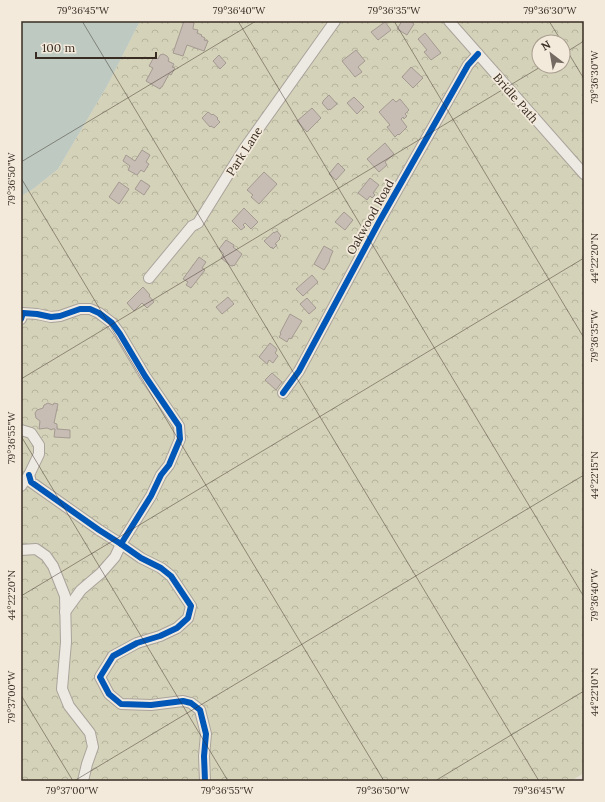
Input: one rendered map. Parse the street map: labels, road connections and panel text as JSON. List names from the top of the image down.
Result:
{
  "streets": {
    "street": ["Bridle Path", "Park Lane", "Oakwood Road"]
  },
  "crossings": [
    ["Bridle Path", "Oakwood Road"]
  ],
  "scale_bar": "100 m",
  "north": "top left",
  "coordinates": [
    "79°36'45\"W",
    "79°36'40\"W",
    "79°36'35\"W",
    "79°36'30\"W",
    "79°36'50\"W",
    "44°22'20\"N",
    "79°36'55\"W",
    "44°22'15\"N",
    "44°22'10\"N",
    "79°37'00\"W"
  ]
}
